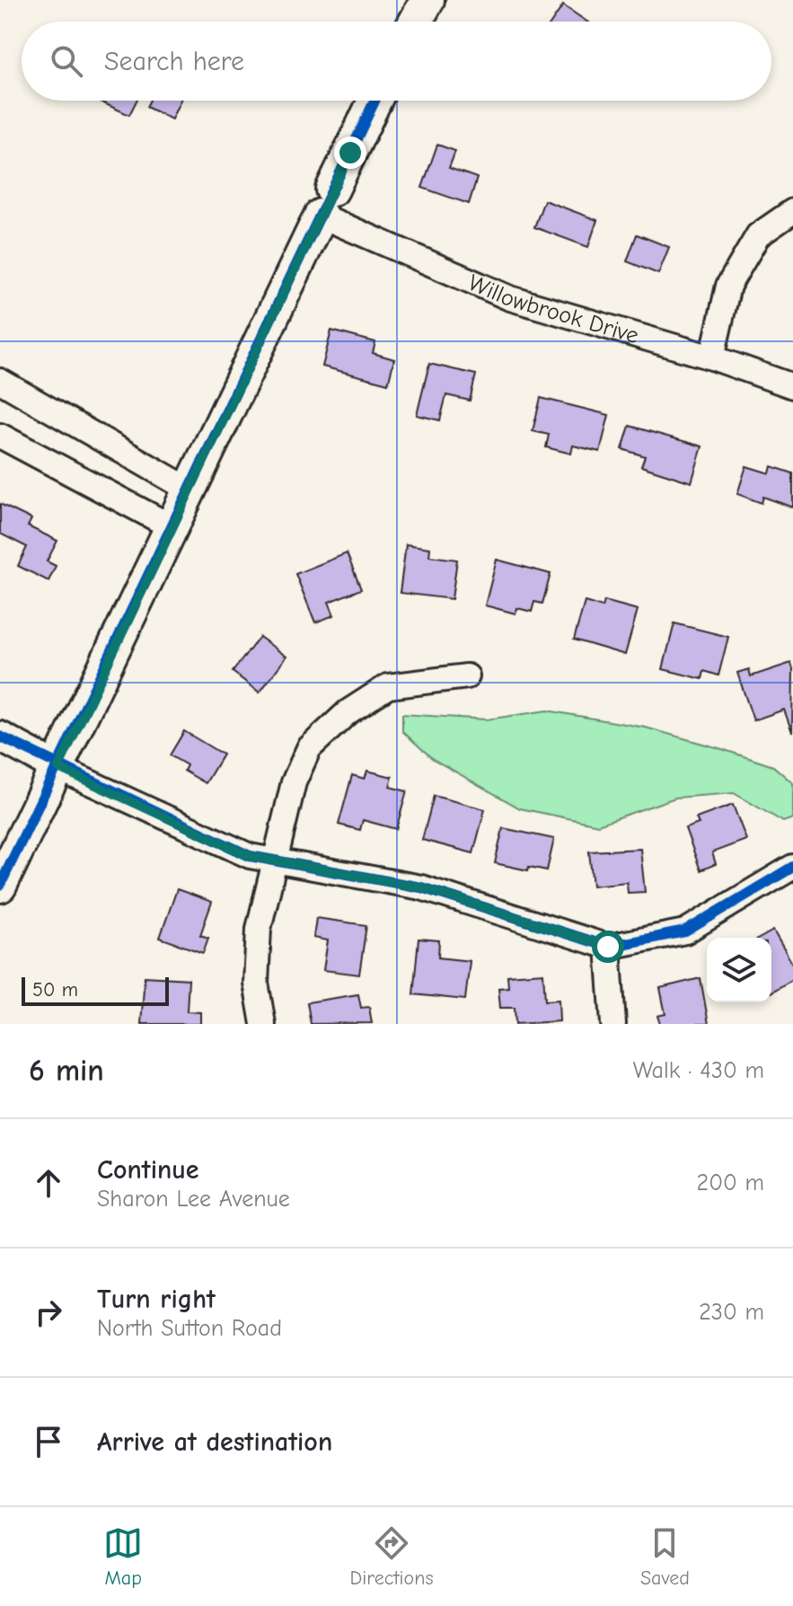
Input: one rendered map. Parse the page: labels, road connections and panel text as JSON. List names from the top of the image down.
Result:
{
  "streets": {
    "street": ["Willowbrook Drive"]
  },
  "scale_bar": "50 m",
  "page": {
    "search": "Search here",
    "scale": "50 m",
    "heading": ["6 min", "Walk · 430 m"],
    "list": [
      ["Continue", "Sharon Lee Avenue", "200 m"],
      ["Turn right", "North Sutton Road", "230 m"],
      "Arrive at destination"
    ],
    "nav": ["Map", "Directions", "Saved"]
  }
}
